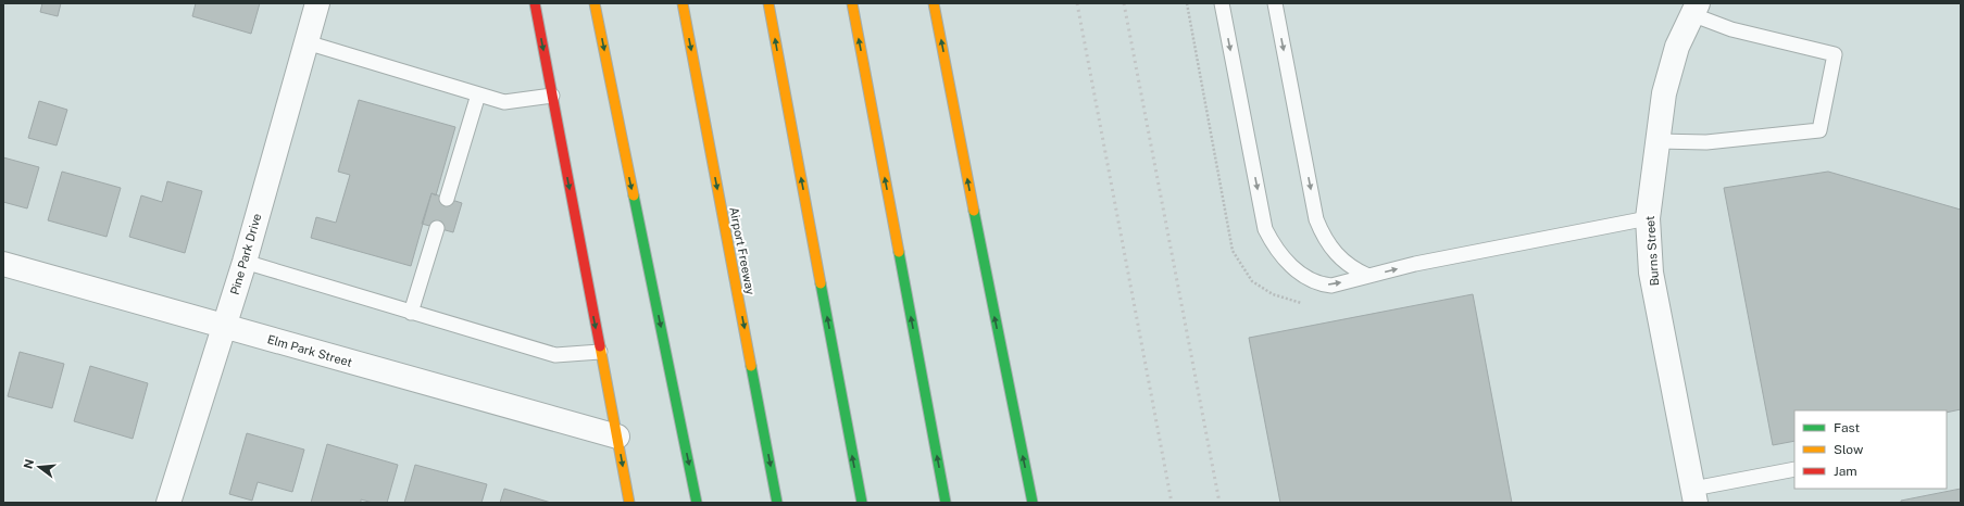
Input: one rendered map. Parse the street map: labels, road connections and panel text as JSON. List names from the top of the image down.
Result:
{
  "streets": {
    "main road": ["Airport Freeway"],
    "street": ["Burns Street", "Pine Park Drive", "Elm Park Street"]
  },
  "crossings": [
    ["Pine Park Drive", "Elm Park Street"]
  ],
  "legend": ["Fast", "Slow", "Jam"],
  "north": "left"
}
